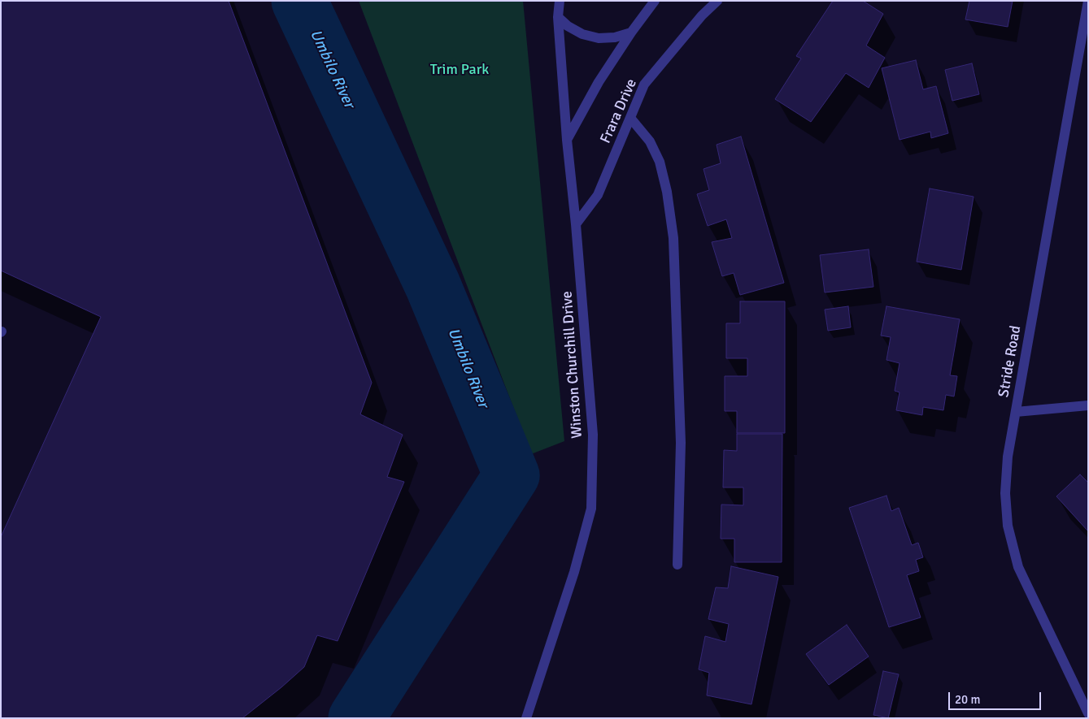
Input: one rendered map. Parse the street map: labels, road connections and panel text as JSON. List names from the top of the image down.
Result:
{
  "streets": {
    "street": ["Frara Drive", "Stride Road", "Winston Churchill Drive"]
  },
  "crossings": [
    ["Frara Drive", "Winston Churchill Drive"]
  ],
  "water": ["Umbilo River"],
  "parks": ["Trim Park"],
  "scale_bar": "20 m"
}
